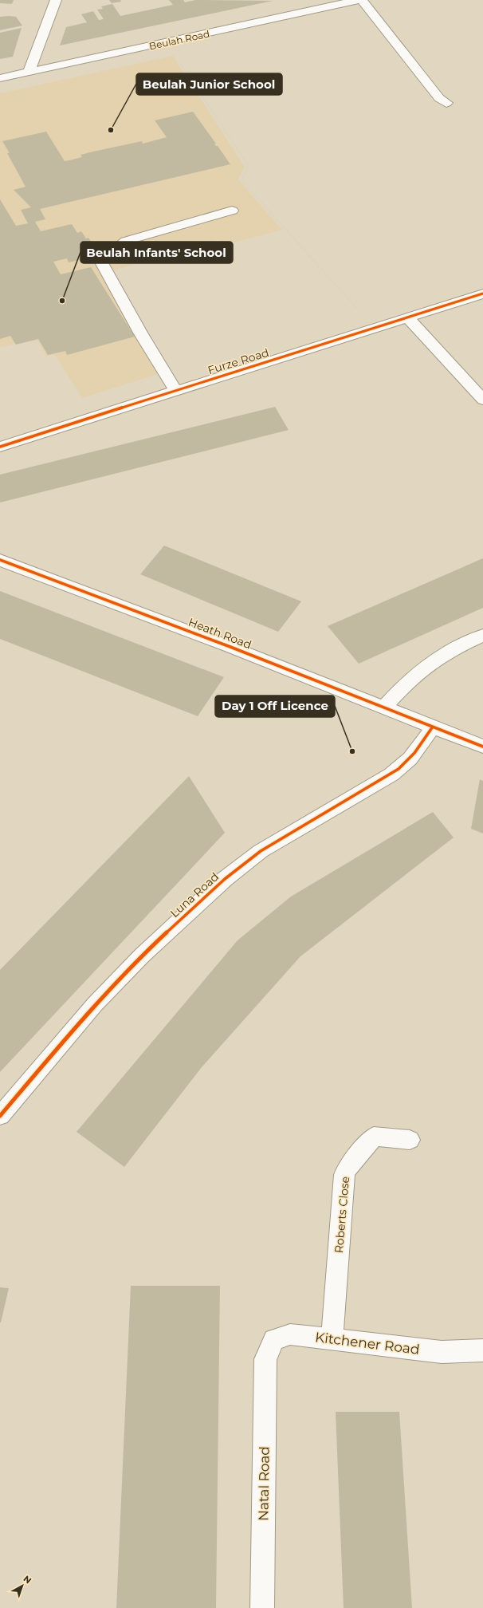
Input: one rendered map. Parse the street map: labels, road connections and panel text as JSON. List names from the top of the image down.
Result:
{
  "streets": {
    "street": [
      "Beulah Road",
      "Furze Road",
      "Heath Road",
      "Luna Road",
      "Roberts Close",
      "Kitchener Road",
      "Natal Road"
    ]
  },
  "crossings": [
    ["Heath Road", "Luna Road"],
    ["Roberts Close", "Kitchener Road"],
    ["Kitchener Road", "Natal Road"]
  ],
  "places": ["Beulah Junior School", "Beulah Infants' School", "Day 1 Off Licence"],
  "north": "top right"
}
